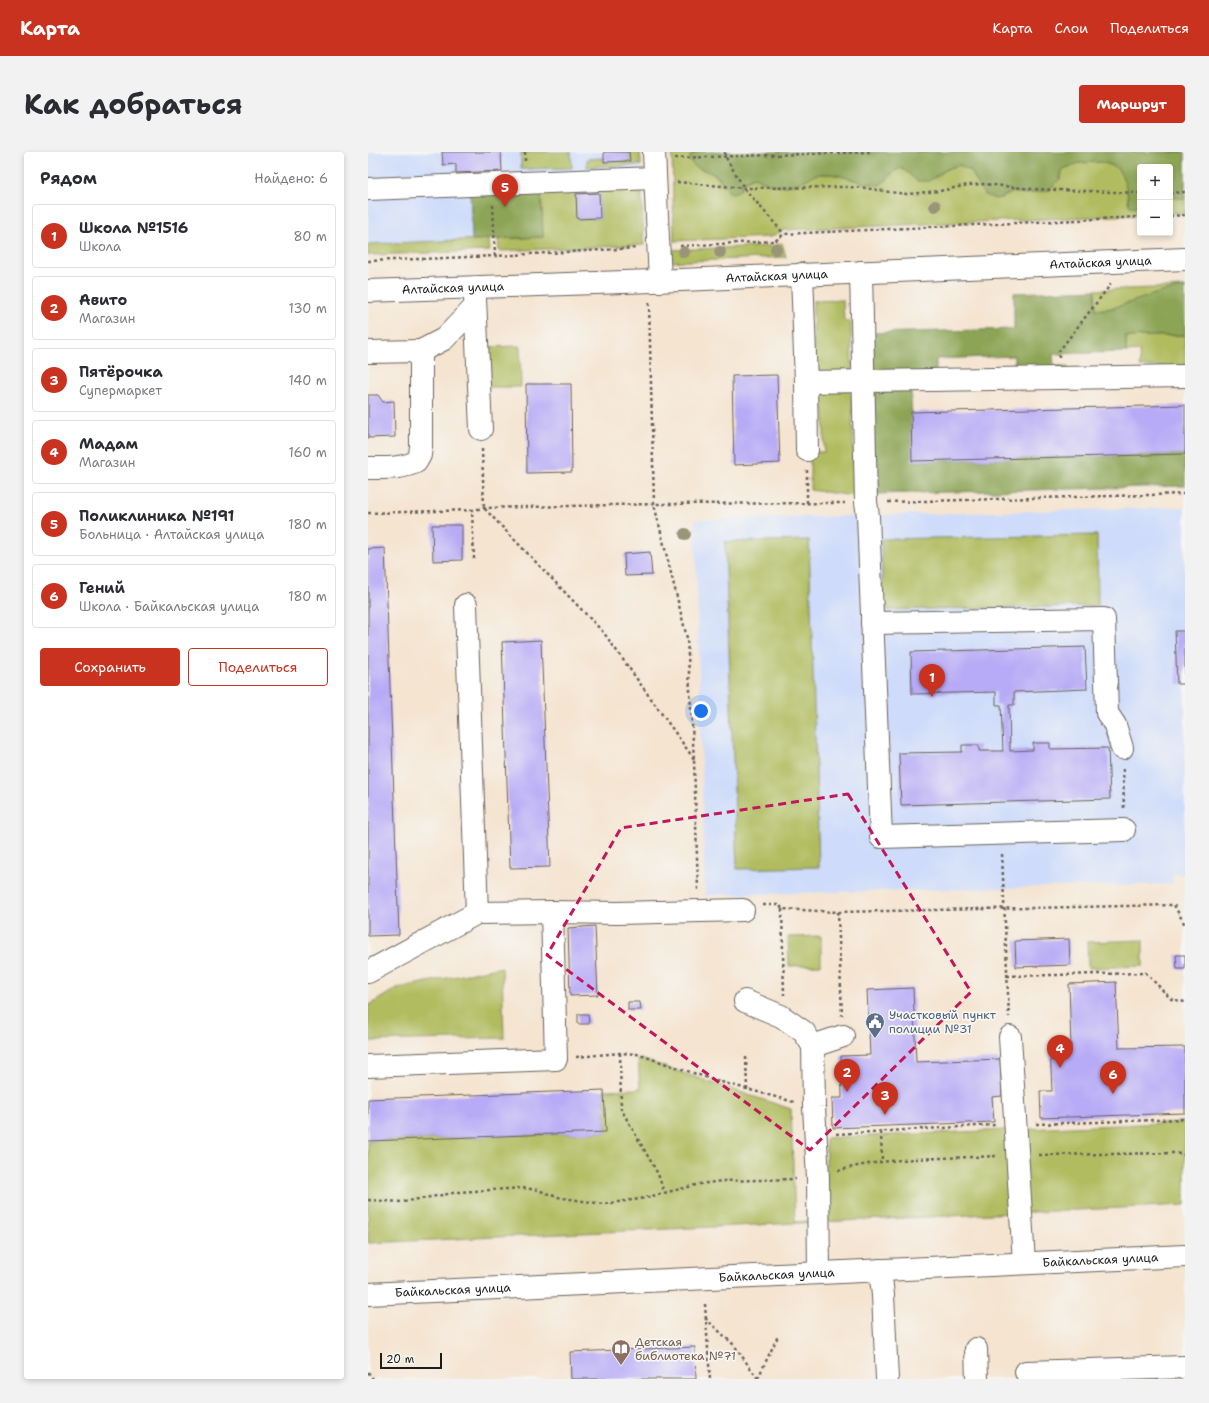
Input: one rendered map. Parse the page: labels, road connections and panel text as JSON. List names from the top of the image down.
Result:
{
  "streets": {
    "street": ["Алтайская улица", "Байкальская улица"]
  },
  "places": {
    "public building": ["Участковый пункт полиции №31"],
    "library": ["Детская библиотека №71"]
  },
  "scale_bar": "20 m",
  "page": {
    "header": "Карта",
    "nav": ["Карта", "Слои", "Поделиться"],
    "title": "Как добраться",
    "buttons": [
      "Маршрут",
      ["Сохранить", "Поделиться"]
    ],
    "heading": ["Рядом", "Найдено: 6"],
    "map_buttons": ["+", "−"],
    "pins": [
      "5",
      "1",
      "4",
      "2",
      "6",
      "3"
    ],
    "list": [
      {
        "mark": "1",
        "name": "Школа №1516",
        "note": "Школа",
        "value": "80 m"
      },
      {
        "mark": "2",
        "name": "Авито",
        "note": "Магазин",
        "value": "130 m"
      },
      {
        "mark": "3",
        "name": "Пятёрочка",
        "note": "Супермаркет",
        "value": "140 m"
      },
      {
        "mark": "4",
        "name": "Мадам",
        "note": "Магазин",
        "value": "160 m"
      },
      {
        "mark": "5",
        "name": "Поликлиника №191",
        "note": "Больница · Алтайская улица",
        "value": "180 m"
      },
      {
        "mark": "6",
        "name": "Гений",
        "note": "Школа · Байкальская улица",
        "value": "180 m"
      }
    ],
    "scale": "20 m"
  }
}
